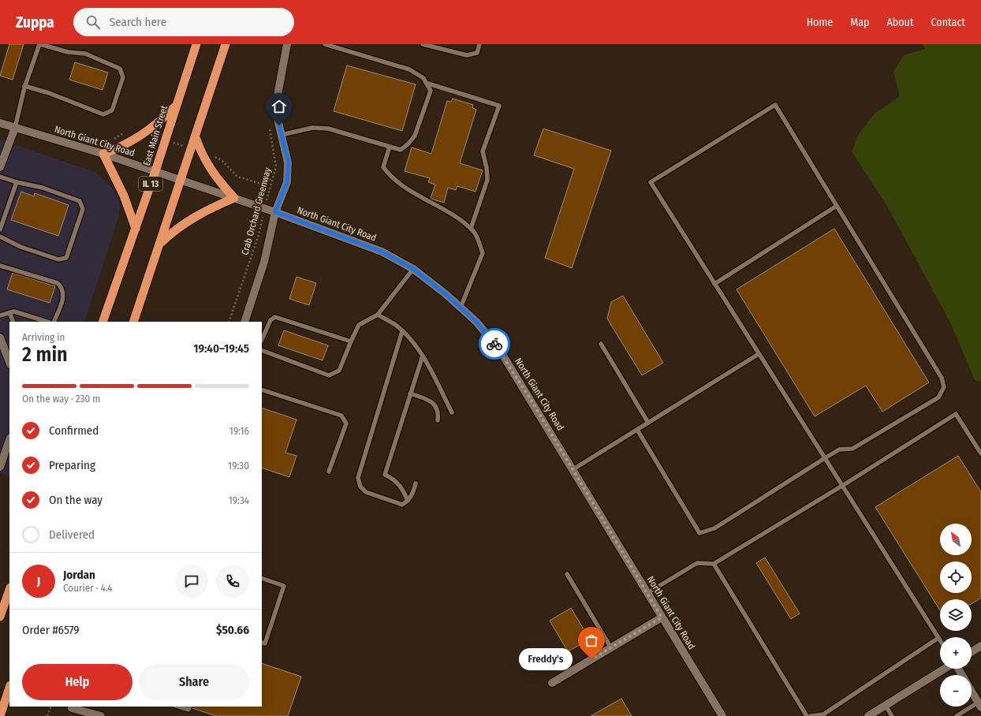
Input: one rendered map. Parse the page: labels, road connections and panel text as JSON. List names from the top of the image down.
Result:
{
  "streets": {
    "highway": ["East Main Street", "IL 13"],
    "street": ["North Giant City Road"],
    "path": ["Crab Orchard Greenway"]
  },
  "crossings": [
    ["East Main Street", "North Giant City Road"],
    ["North Giant City Road", "Crab Orchard Greenway"]
  ],
  "places": ["Freddy's"],
  "north": "top left",
  "page": {
    "header": "Zuppa",
    "search": "Search here",
    "nav": [
      "Home",
      "Map",
      "About",
      "Contact"
    ],
    "heading": ["2 min", "Arriving in", "19:40–19:45"],
    "panel": [
      "Jordan",
      "Courier · 4.4",
      "Order #6579",
      "$50.66"
    ],
    "bar": "On the way · 230 m",
    "list": [
      ["Confirmed", "19:16"],
      ["Preparing", "19:30"],
      ["On the way", "19:34"],
      "Delivered"
    ],
    "map_buttons": ["+", "−"],
    "round": "J",
    "bubble": "Freddy's",
    "buttons": ["Help", "Share"]
  }
}
